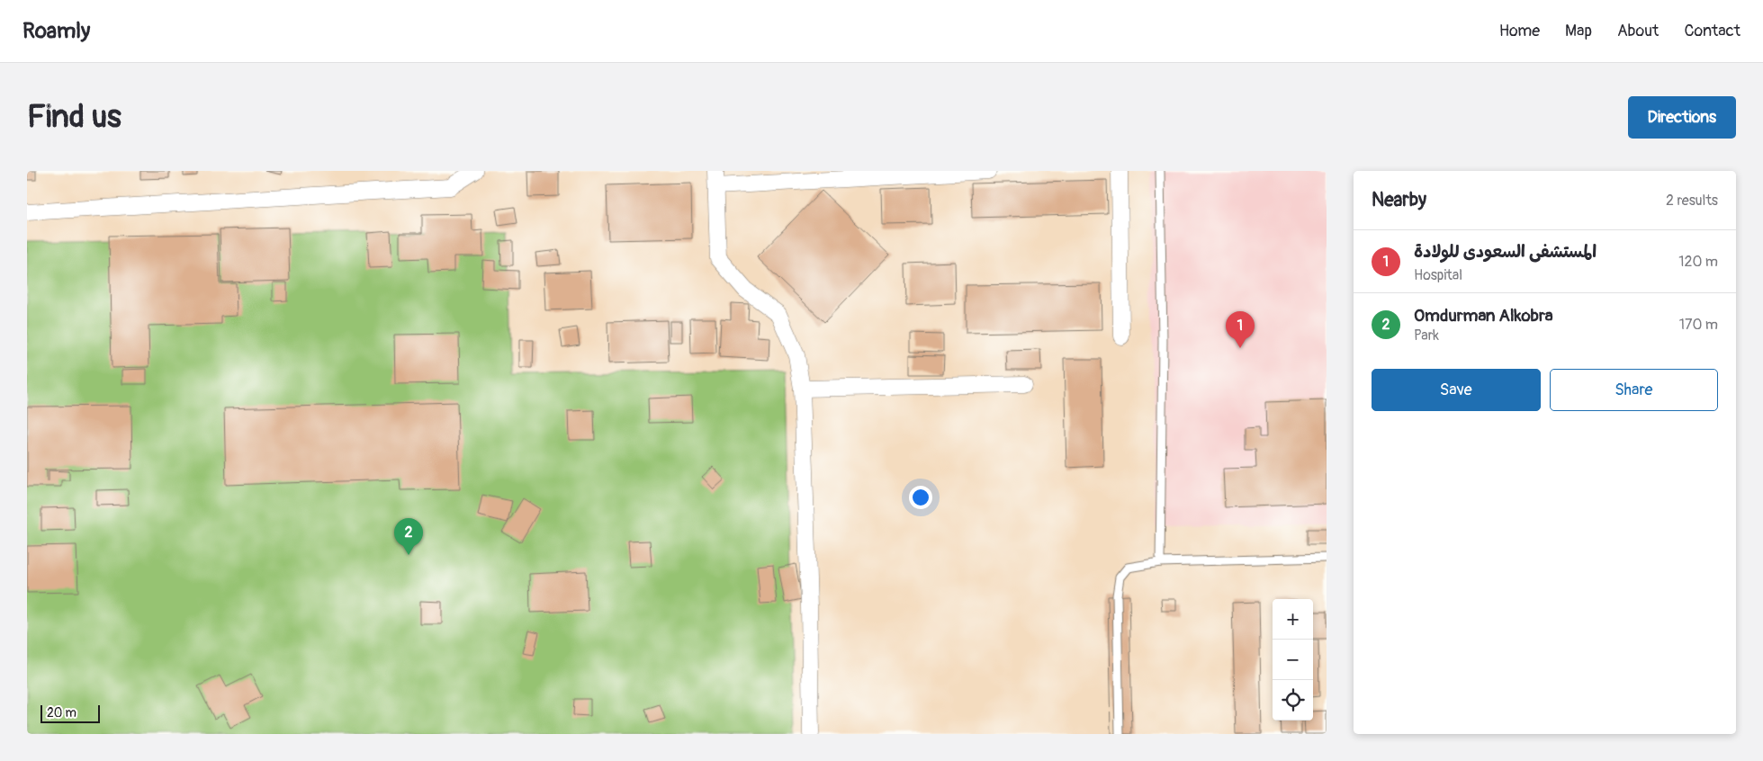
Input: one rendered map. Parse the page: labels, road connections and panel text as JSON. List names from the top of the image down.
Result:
{
  "scale_bar": "20 m",
  "page": {
    "header": "Roamly",
    "nav": [
      "Home",
      "Map",
      "About",
      "Contact"
    ],
    "buttons": [
      "Directions",
      ["Save", "Share"]
    ],
    "title": "Find us",
    "heading": ["Nearby", "2 results"],
    "list": [
      {
        "mark": "1",
        "name": "المستشفى السعودى للولادة",
        "note": "Hospital",
        "value": "120 m"
      },
      {
        "mark": "2",
        "name": "Omdurman Alkobra",
        "note": "Park",
        "value": "170 m"
      }
    ],
    "pins": ["1", "2"],
    "map_buttons": ["+", "−"],
    "scale": "20 m"
  }
}
